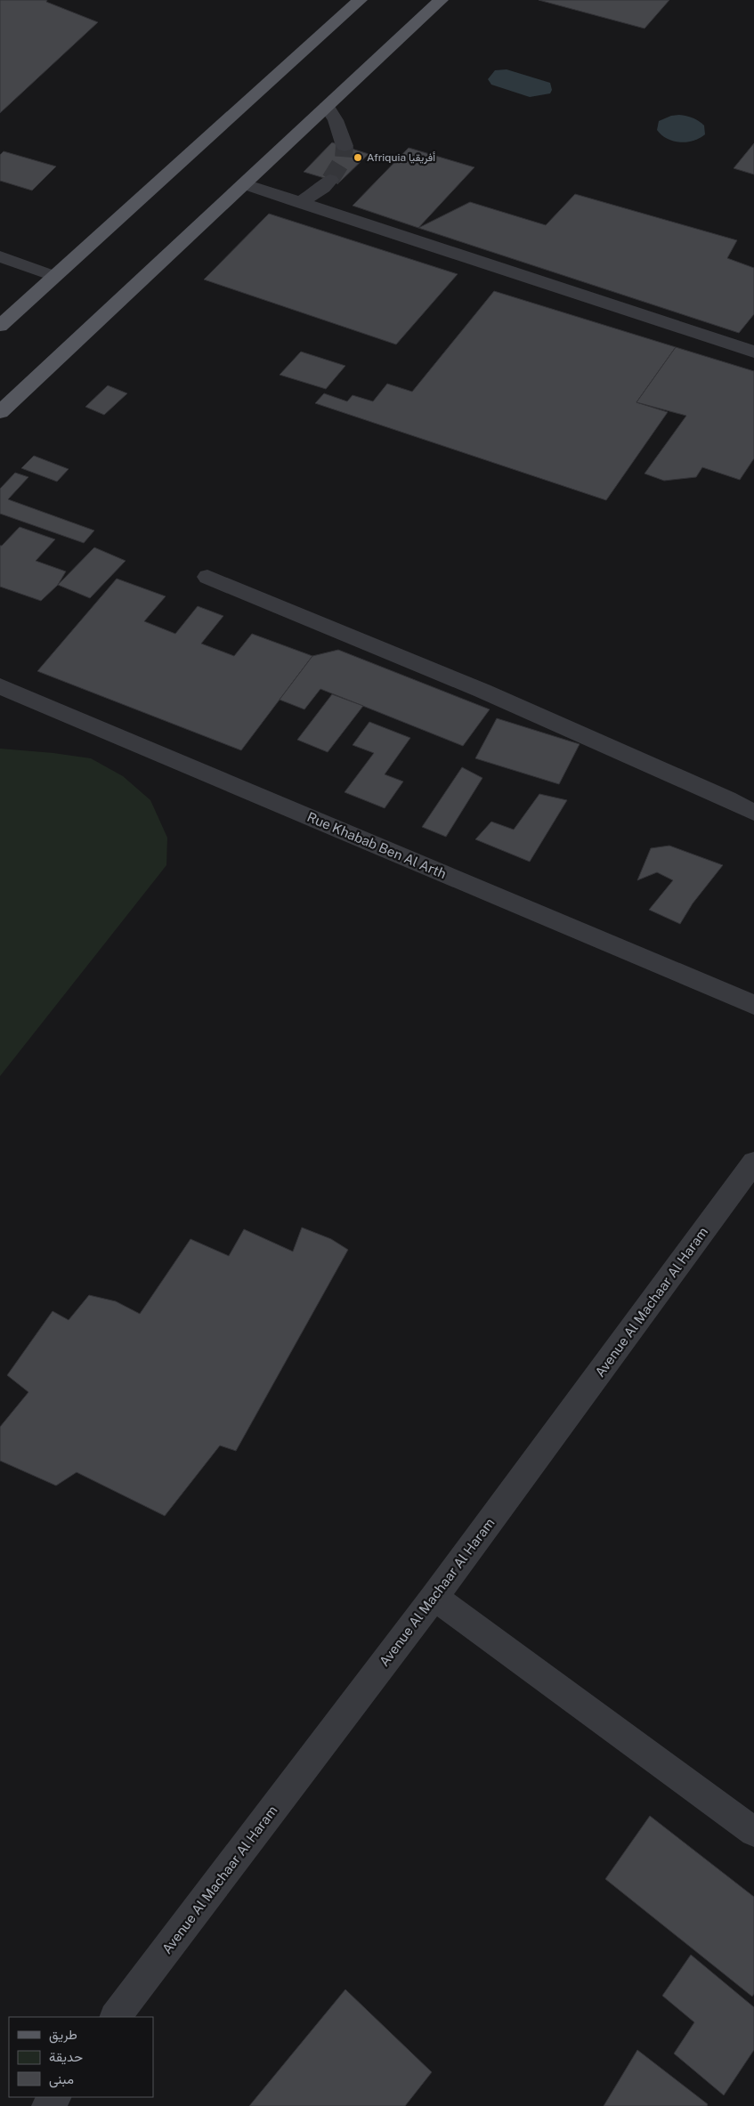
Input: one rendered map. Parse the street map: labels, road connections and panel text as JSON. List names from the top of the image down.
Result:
{
  "streets": {
    "street": ["Rue Khabab Ben Al Arth", "Avenue Al Machaar Al Haram"]
  },
  "places": ["Afriquia أفريقيا"],
  "legend": ["طريق", "حديقة", "مبنى"]
}
